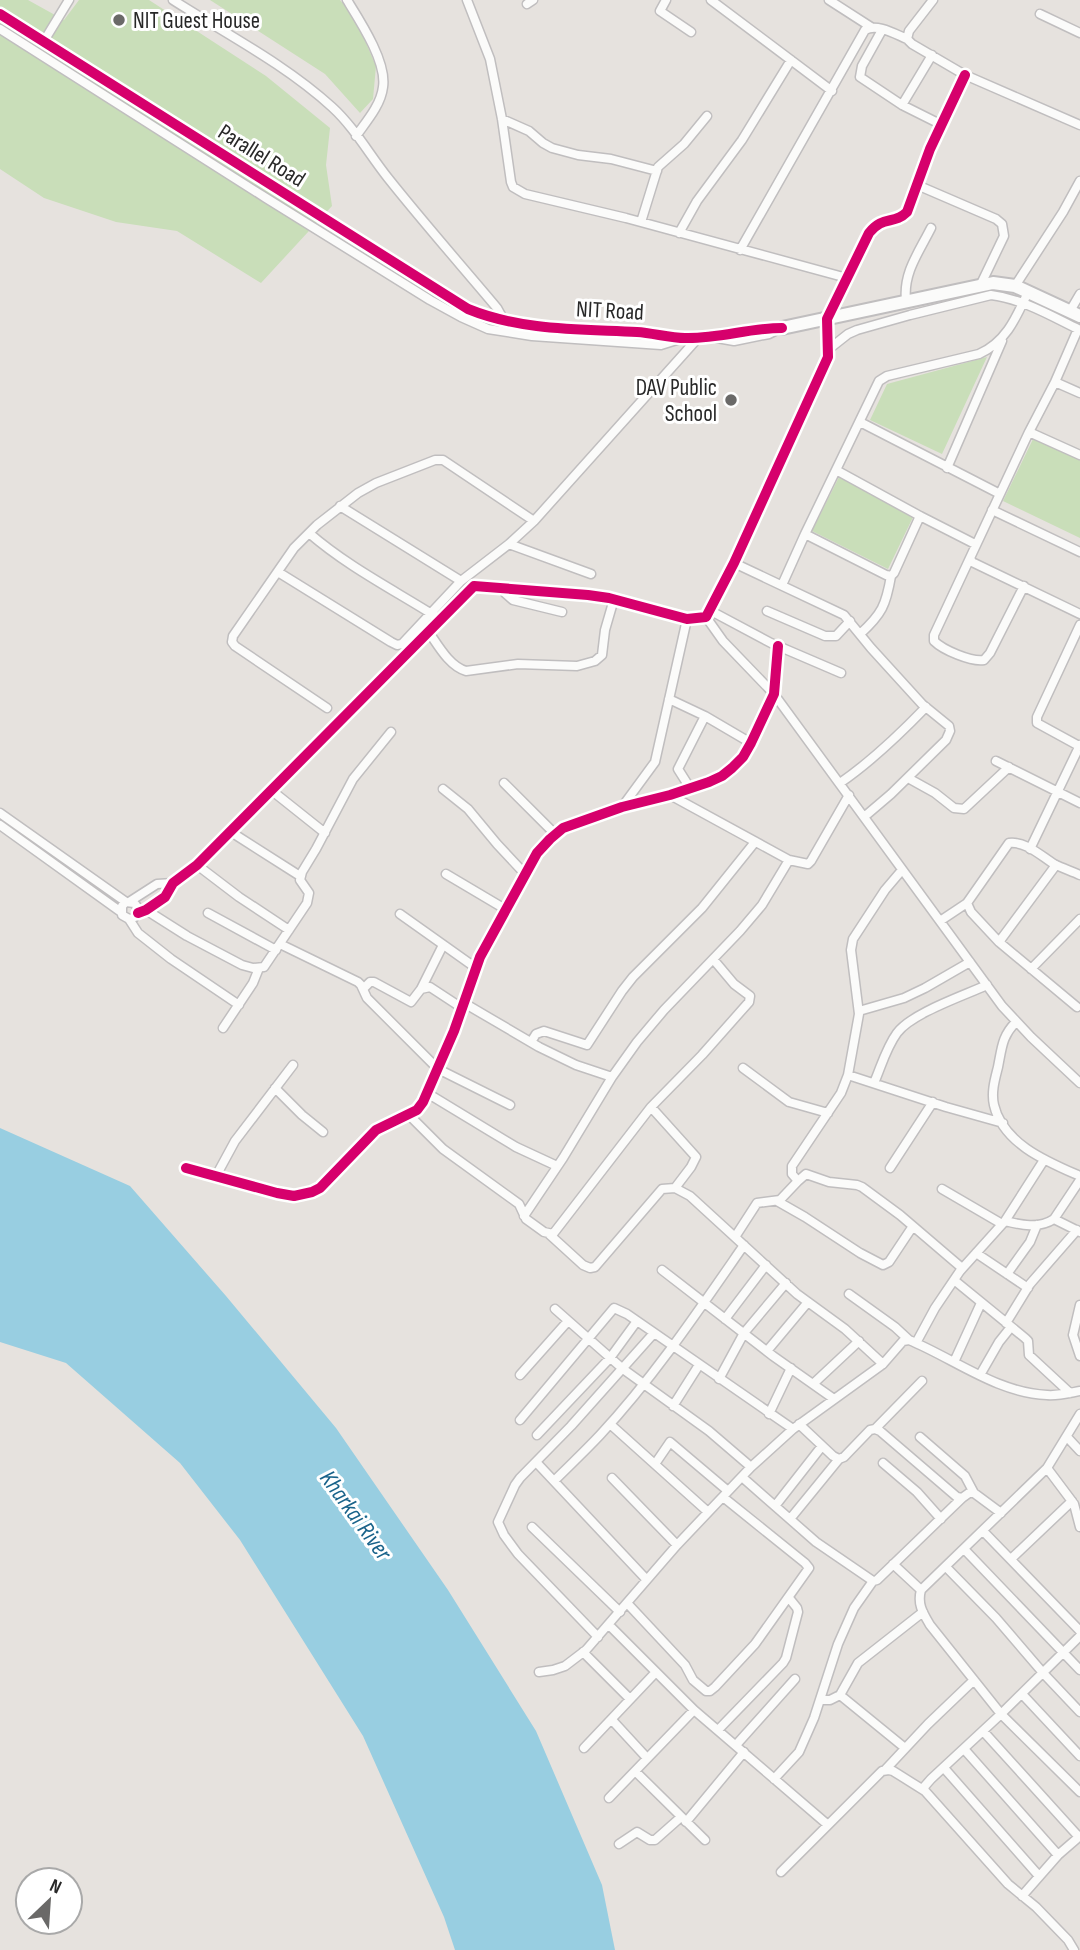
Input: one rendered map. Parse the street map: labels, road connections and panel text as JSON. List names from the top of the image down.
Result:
{
  "streets": {
    "main road": ["NIT Road"],
    "street": ["Parallel Road"]
  },
  "crossings": [
    ["Parallel Road", "NIT Road"]
  ],
  "water": ["Kharkai River"],
  "places": ["NIT Guest House", "DAV Public School"],
  "north": "top right"
}
